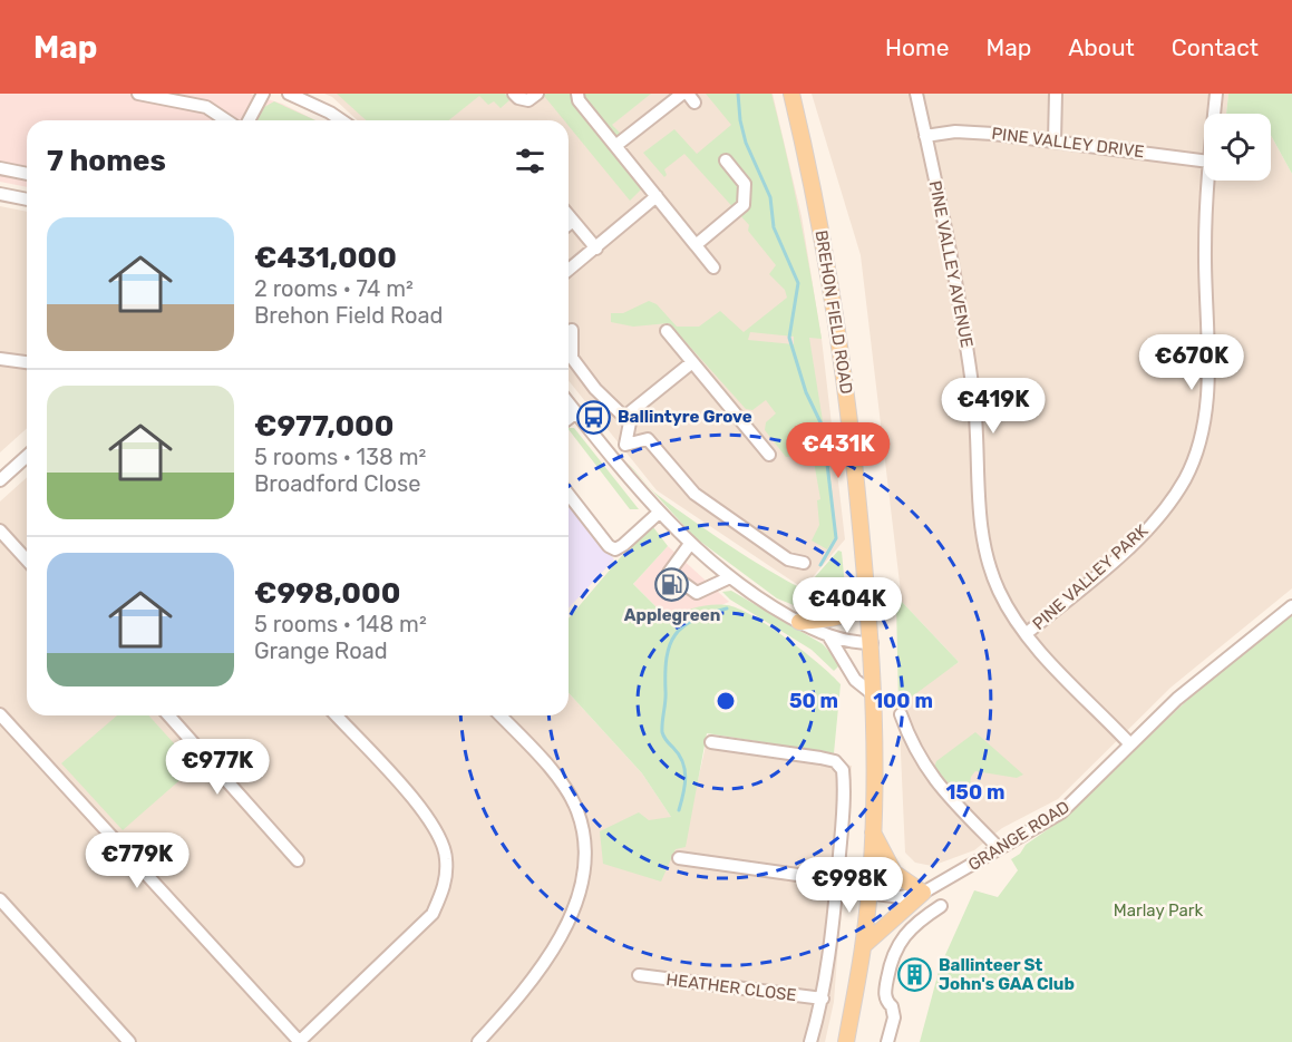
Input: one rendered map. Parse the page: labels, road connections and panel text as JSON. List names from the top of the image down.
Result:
{
  "streets": {
    "main road": ["BREHON FIELD ROAD"],
    "street": [
      "PINE VALLEY DRIVE",
      "PINE VALLEY AVENUE",
      "PINE VALLEY PARK",
      "GRANGE ROAD",
      "HEATHER CLOSE"
    ]
  },
  "crossings": [
    ["PINE VALLEY DRIVE", "PINE VALLEY AVENUE"],
    ["PINE VALLEY AVENUE", "PINE VALLEY PARK"],
    ["PINE VALLEY AVENUE", "GRANGE ROAD"],
    ["BREHON FIELD ROAD", "GRANGE ROAD"]
  ],
  "parks": ["Marlay Park"],
  "places": {
    "bus stop": ["Ballintyre Grove"],
    "fuel station": ["Applegreen"],
    "building": ["Ballinteer St John's GAA Club"]
  },
  "page": {
    "header": "Map",
    "nav": [
      "Home",
      "Map",
      "About",
      "Contact"
    ],
    "heading": "7 homes",
    "list": [
      {
        "name": "€431,000",
        "note": "2 rooms · 74 m² · Brehon Field Road"
      },
      {
        "name": "€977,000",
        "note": "5 rooms · 138 m² · Broadford Close"
      },
      {
        "name": "€998,000",
        "note": "5 rooms · 148 m² · Grange Road"
      }
    ],
    "price": [
      "€670K",
      "€419K",
      "€431K",
      "€404K",
      "€977K",
      "€779K",
      "€998K"
    ]
  },
  "rings": ["50 m", "100 m", "150 m"]
}
